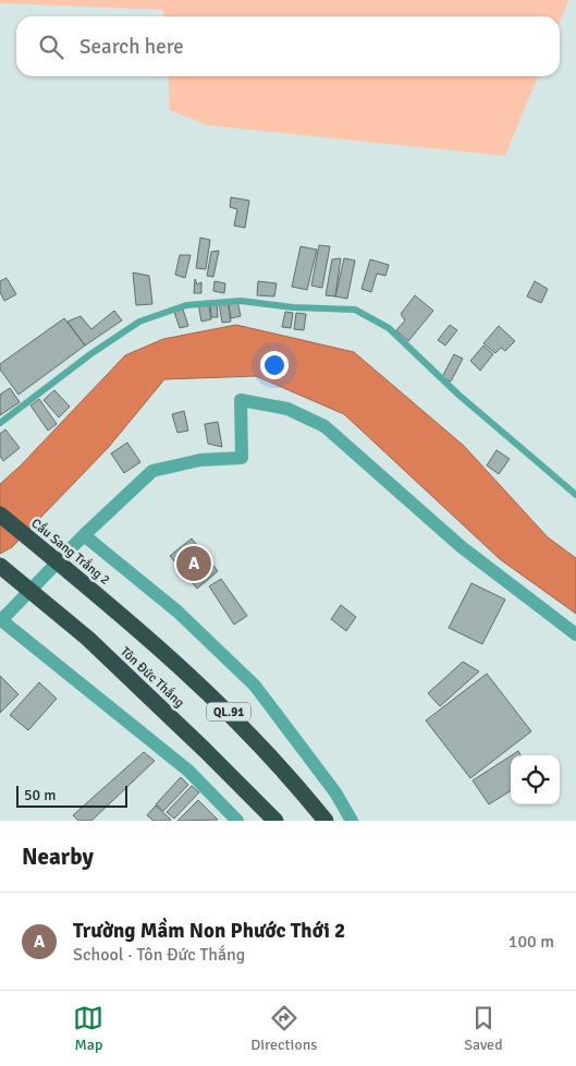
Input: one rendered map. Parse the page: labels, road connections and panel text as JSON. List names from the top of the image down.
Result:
{
  "streets": {
    "highway": ["Cầu Sang Trắng 2", "Tôn Đức Thắng", "QL.91"]
  },
  "crossings": [
    ["Cầu Sang Trắng 2", "Tôn Đức Thắng"]
  ],
  "scale_bar": "50 m",
  "page": {
    "search": "Search here",
    "pins": "A",
    "scale": "50 m",
    "heading": "Nearby",
    "list": [
      {
        "mark": "A",
        "name": "Trường Mầm Non Phước Thới 2",
        "note": "School · Tôn Đức Thắng",
        "value": "100 m"
      }
    ],
    "nav": ["Map", "Directions", "Saved"]
  }
}
